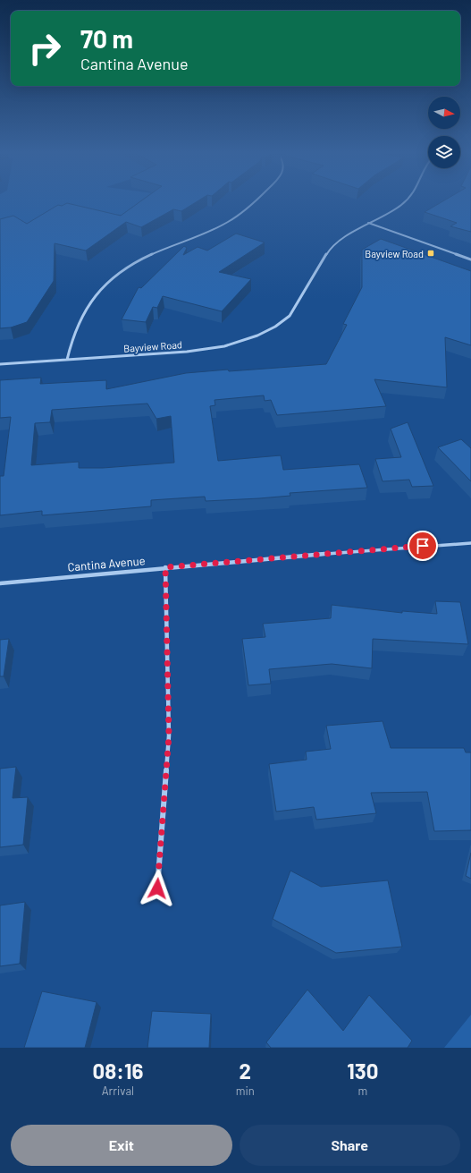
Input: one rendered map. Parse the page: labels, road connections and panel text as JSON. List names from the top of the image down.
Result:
{
  "streets": {
    "street": ["Bayview Road", "Cantina Avenue"]
  },
  "places": {
    "transit": ["Bayview Road"]
  },
  "north": "right",
  "page": {
    "turn": ["70 m", "Cantina Avenue"],
    "eta": [
      "08:16",
      "Arrival",
      "2",
      "min",
      "130",
      "m"
    ],
    "buttons": ["Exit", "Share"]
  }
}
